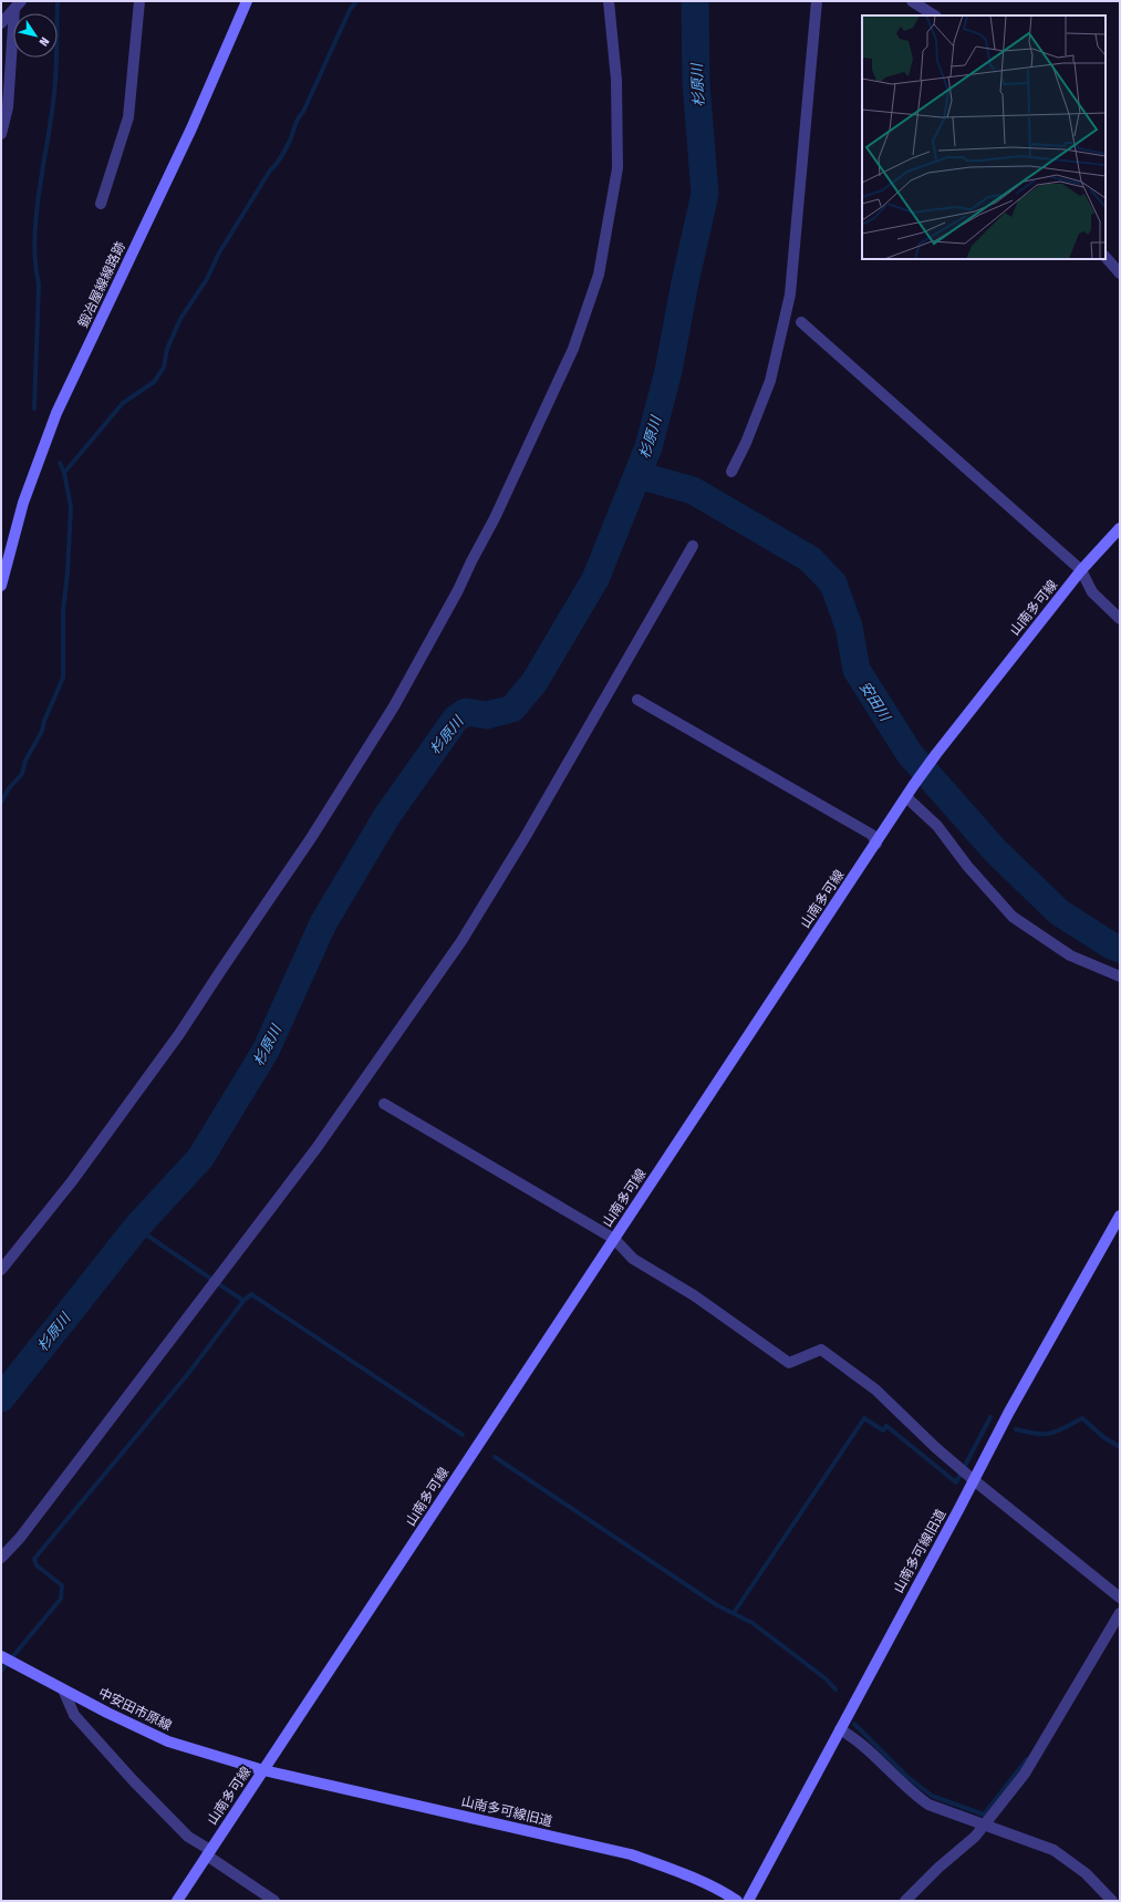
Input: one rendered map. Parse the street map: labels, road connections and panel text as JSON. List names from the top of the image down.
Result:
{
  "streets": {
    "main road": [
      "鍛冶屋線線路跡",
      "山南多可線",
      "山南多可線旧道",
      "中安田市原線"
    ]
  },
  "crossings": [
    ["山南多可線", "山南多可線旧道"],
    ["山南多可線", "中安田市原線"],
    ["山南多可線旧道", "中安田市原線"]
  ],
  "water": ["杉原川", "安田川"],
  "north": "bottom right"
}
